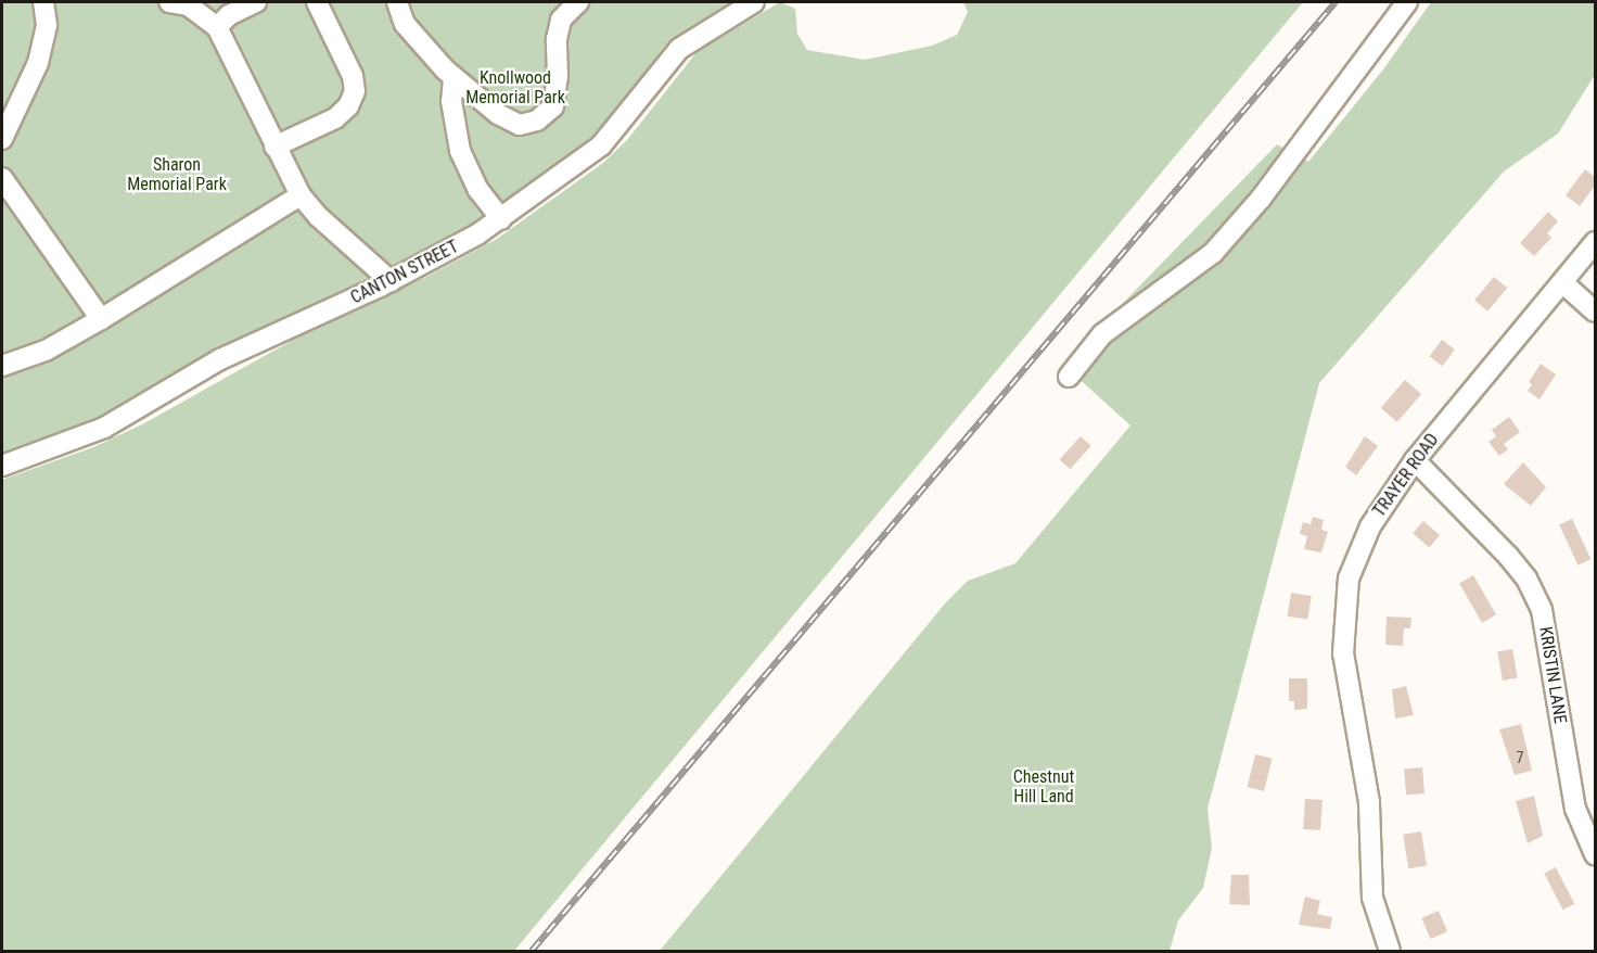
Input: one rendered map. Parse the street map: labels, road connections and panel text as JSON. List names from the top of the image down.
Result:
{
  "streets": {
    "street": ["CANTON STREET", "TRAYER ROAD", "KRISTIN LANE"]
  },
  "crossings": [
    ["TRAYER ROAD", "KRISTIN LANE"]
  ],
  "parks": ["Knollwood Memorial Park", "Sharon Memorial Park", "Chestnut Hill Land"],
  "house_numbers": ["7"]
}
